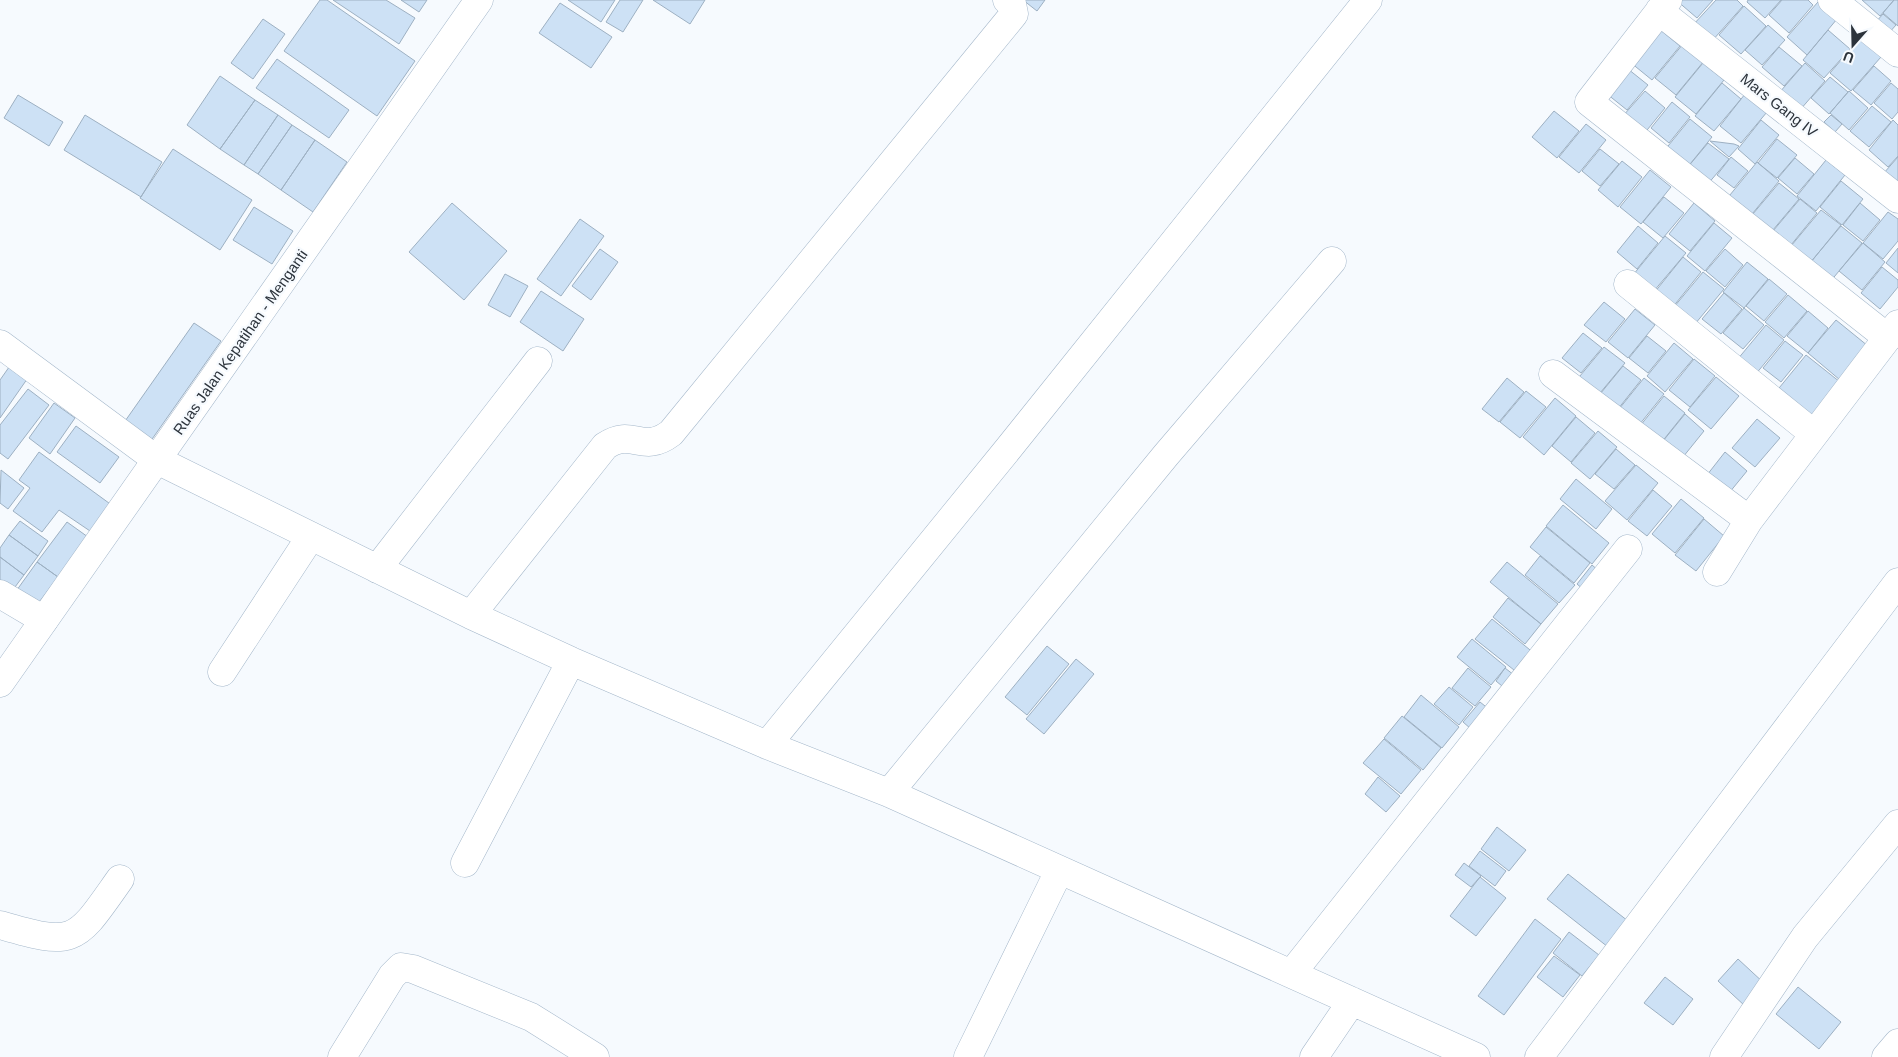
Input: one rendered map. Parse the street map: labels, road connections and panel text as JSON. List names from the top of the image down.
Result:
{
  "streets": {
    "street": ["Mars Gang IV", "Ruas Jalan Kepatihan - Menganti"]
  },
  "north": "bottom"
}
